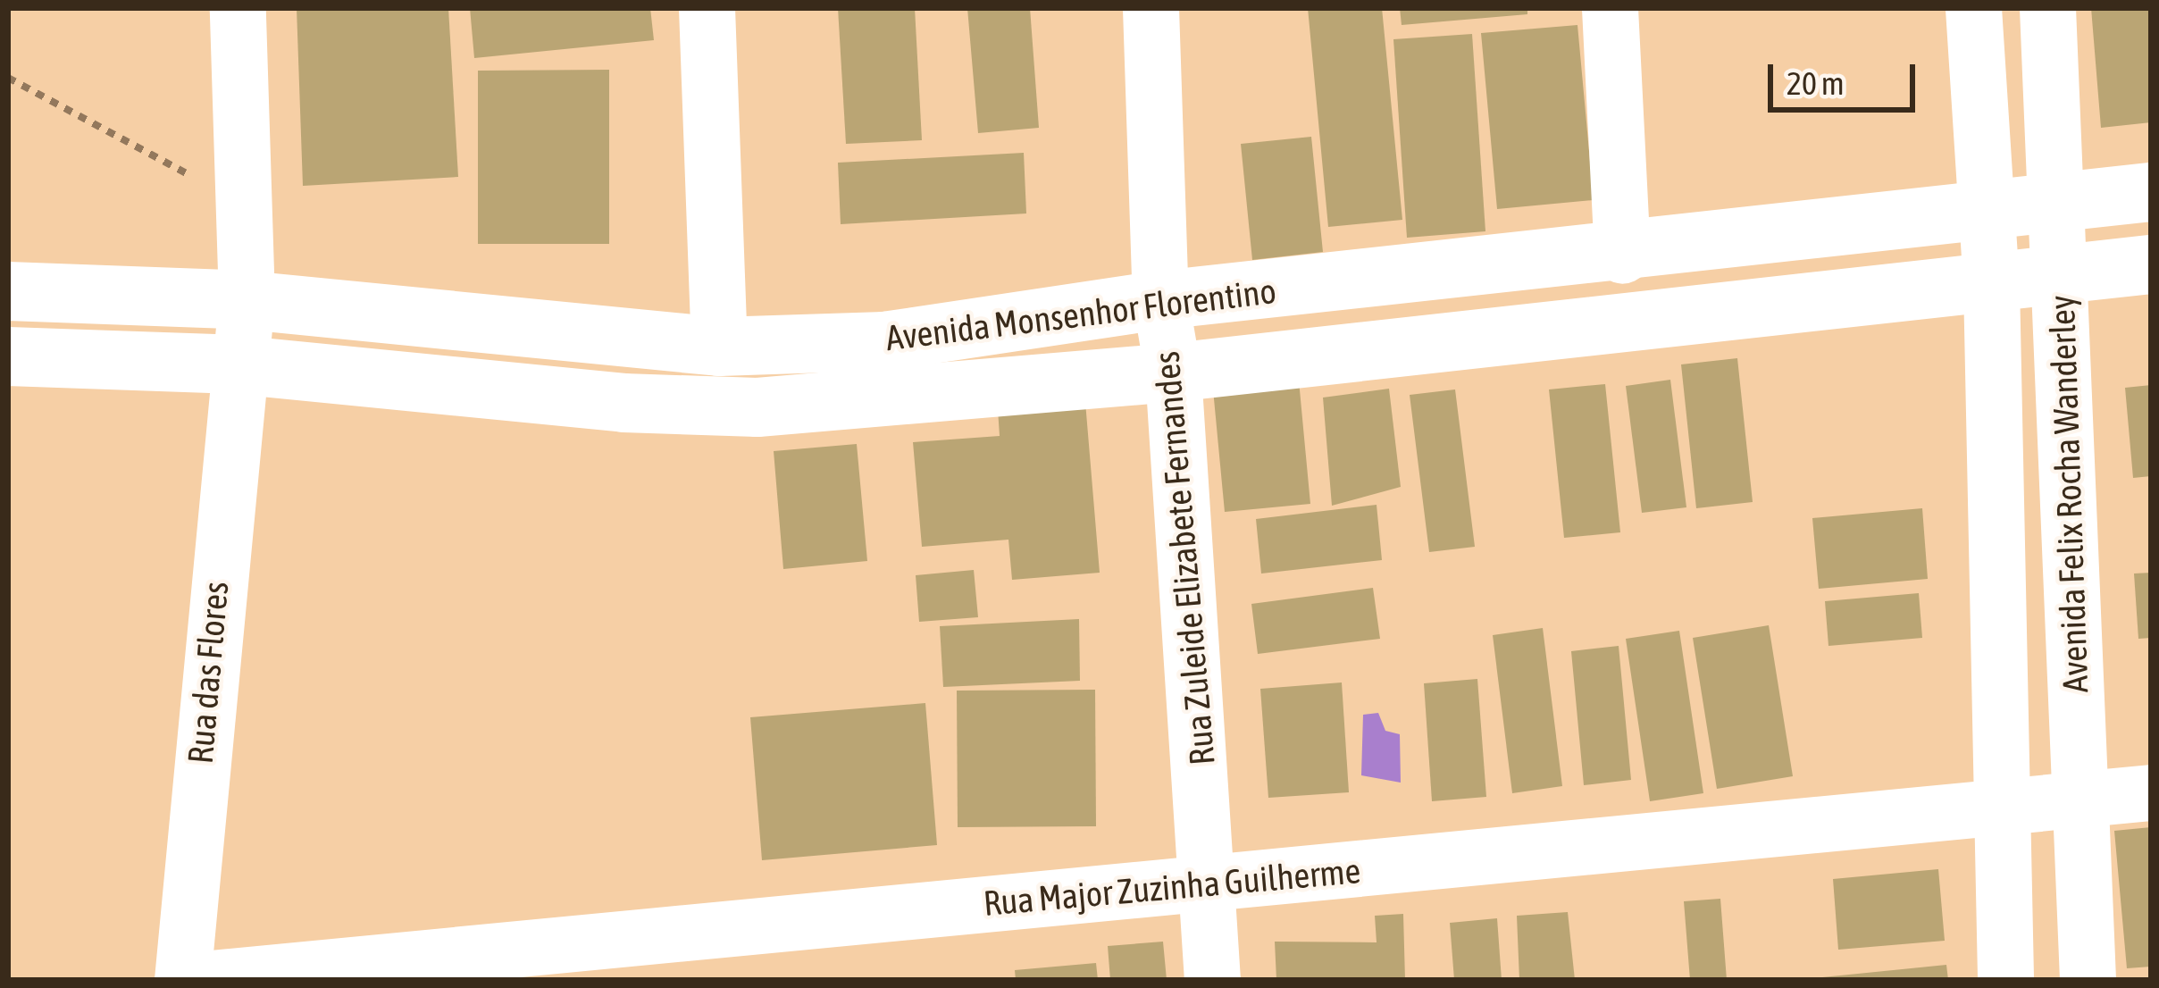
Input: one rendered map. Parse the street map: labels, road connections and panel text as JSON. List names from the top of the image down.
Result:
{
  "streets": {
    "main road": ["Avenida Monsenhor Florentino"],
    "street": [
      "Avenida Felix Rocha Wanderley",
      "Rua Zuleide Elizabete Fernandes",
      "Rua das Flores",
      "Rua Major Zuzinha Guilherme"
    ]
  },
  "crossings": [
    ["Avenida Monsenhor Florentino", "Avenida Felix Rocha Wanderley"],
    ["Avenida Monsenhor Florentino", "Rua Zuleide Elizabete Fernandes"],
    ["Avenida Monsenhor Florentino", "Rua das Flores"],
    ["Avenida Felix Rocha Wanderley", "Rua Major Zuzinha Guilherme"],
    ["Rua Zuleide Elizabete Fernandes", "Rua Major Zuzinha Guilherme"]
  ],
  "scale_bar": "20 m"
}
